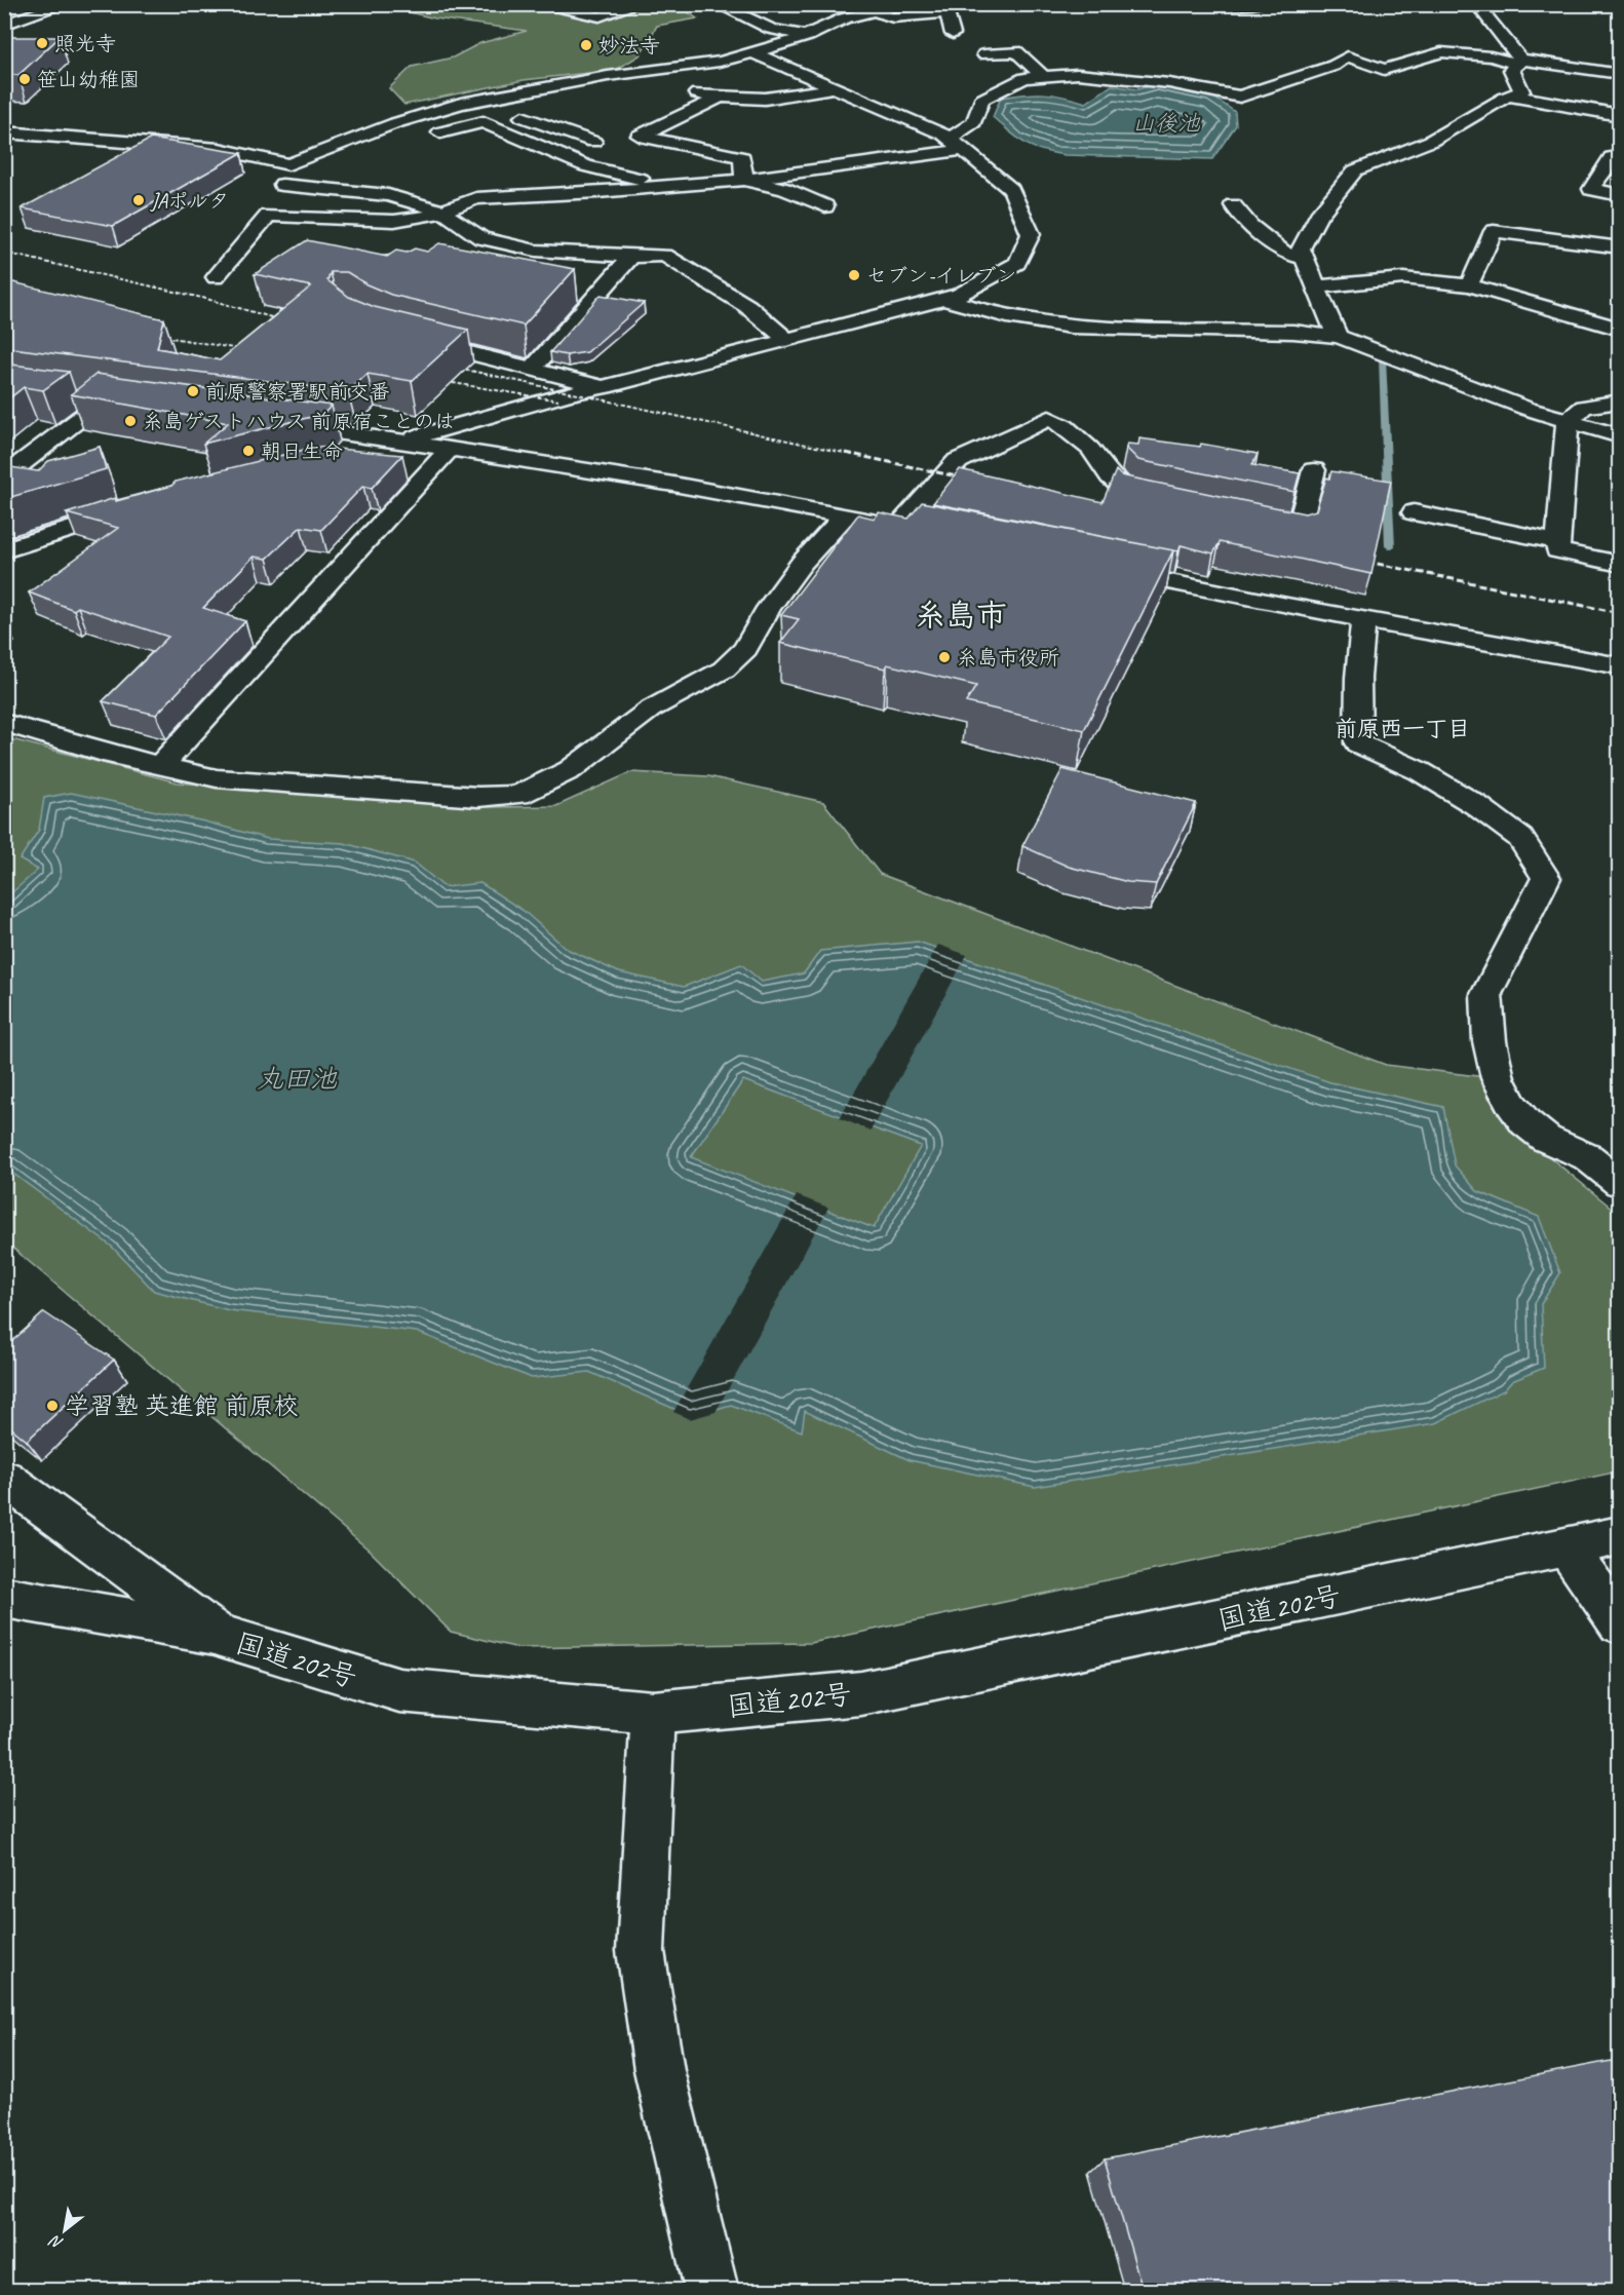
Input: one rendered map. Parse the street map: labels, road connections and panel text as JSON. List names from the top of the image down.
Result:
{
  "streets": {
    "main road": ["国道202号"]
  },
  "districts": ["糸島市", "前原西一丁目"],
  "water": ["山後池", "丸田池"],
  "places": [
    "照光寺",
    "妙法寺",
    "笹山幼稚園",
    "JAポルタ",
    "セブン-イレブン",
    "前原警察署駅前交番",
    "糸島ゲストハウス 前原宿ことのは",
    "朝日生命",
    "糸島市役所",
    "学習塾 英進館 前原校"
  ],
  "north": "bottom left"
}
